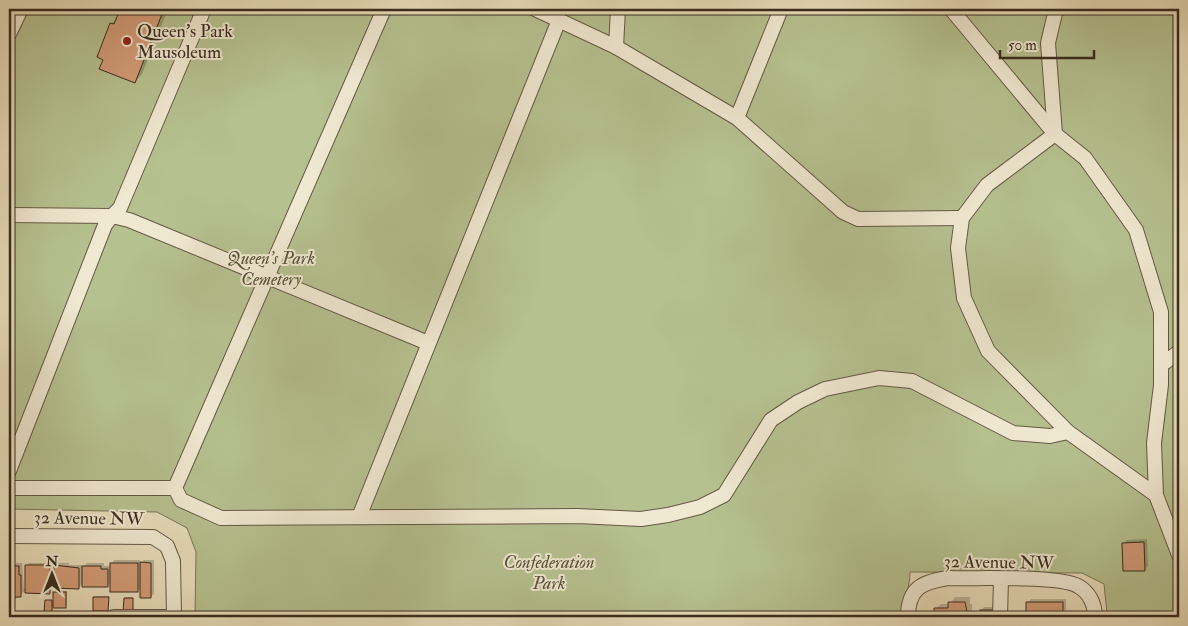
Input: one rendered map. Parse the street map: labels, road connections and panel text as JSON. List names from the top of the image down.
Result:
{
  "streets": {
    "street": ["32 Avenue NW"]
  },
  "parks": ["Queen's Park Cemetery", "Confederation Park"],
  "places": ["Queen's Park Mausoleum"],
  "scale_bar": "50 m",
  "north": "top"
}
